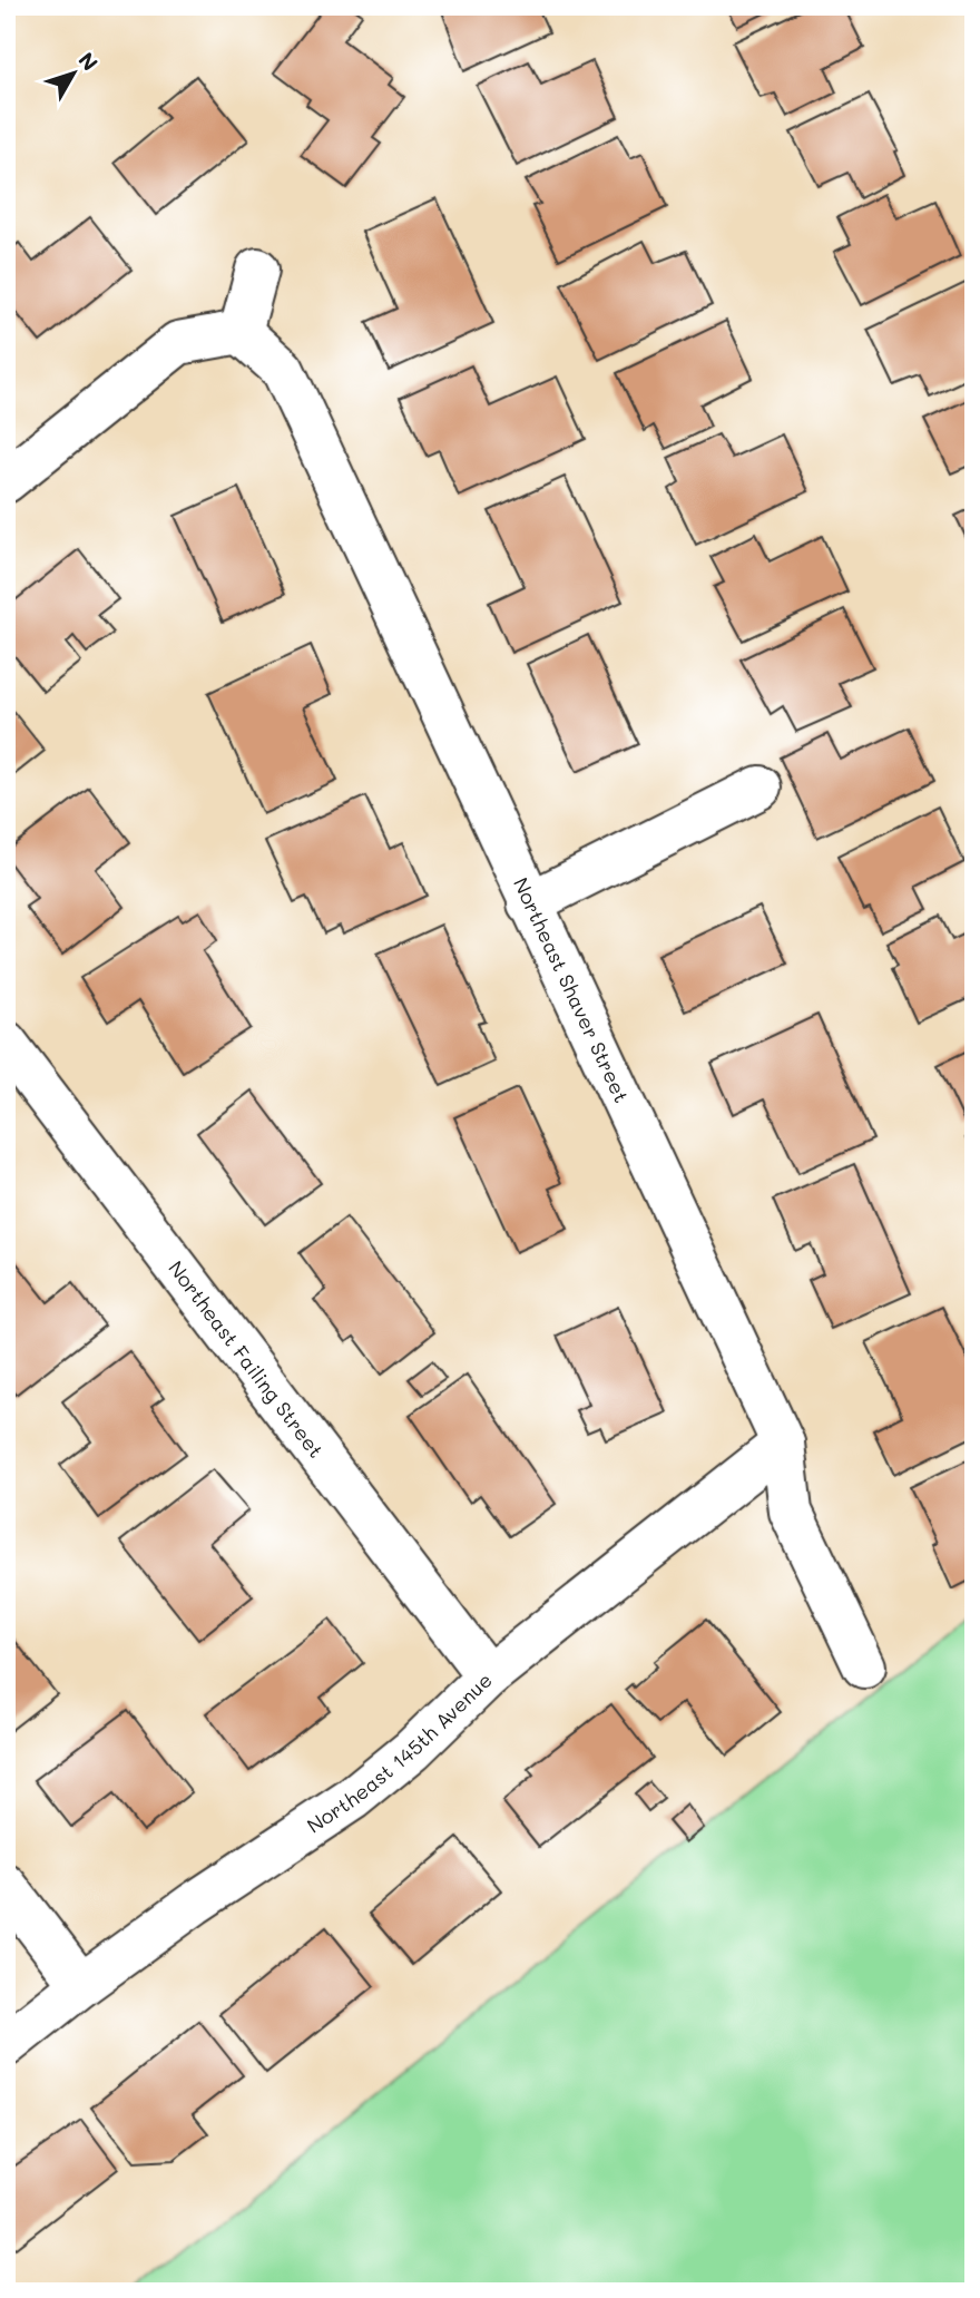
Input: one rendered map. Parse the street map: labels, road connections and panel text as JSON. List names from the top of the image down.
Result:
{
  "streets": {
    "street": ["Northeast Shaver Street", "Northeast Failing Street", "Northeast 145th Avenue"]
  },
  "crossings": [
    ["Northeast Shaver Street", "Northeast 145th Avenue"],
    ["Northeast Failing Street", "Northeast 145th Avenue"]
  ],
  "north": "top right"
}
